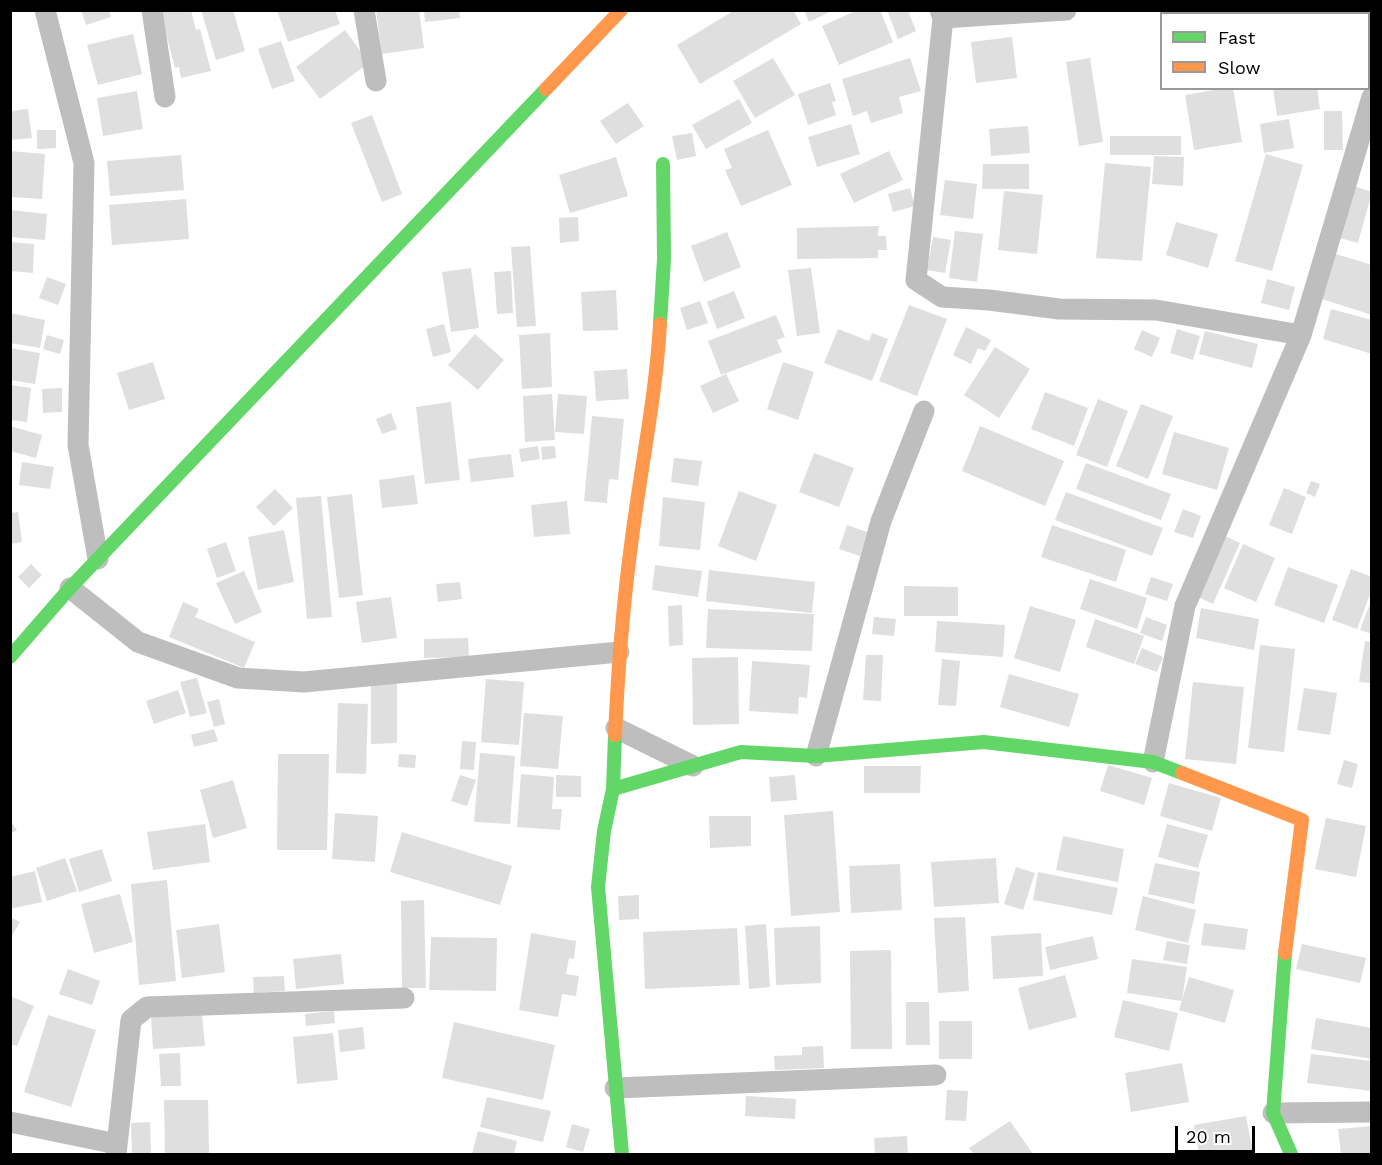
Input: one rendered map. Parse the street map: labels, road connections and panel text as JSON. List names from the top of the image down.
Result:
{
  "legend": ["Fast", "Slow"],
  "scale_bar": "20 m"
}
